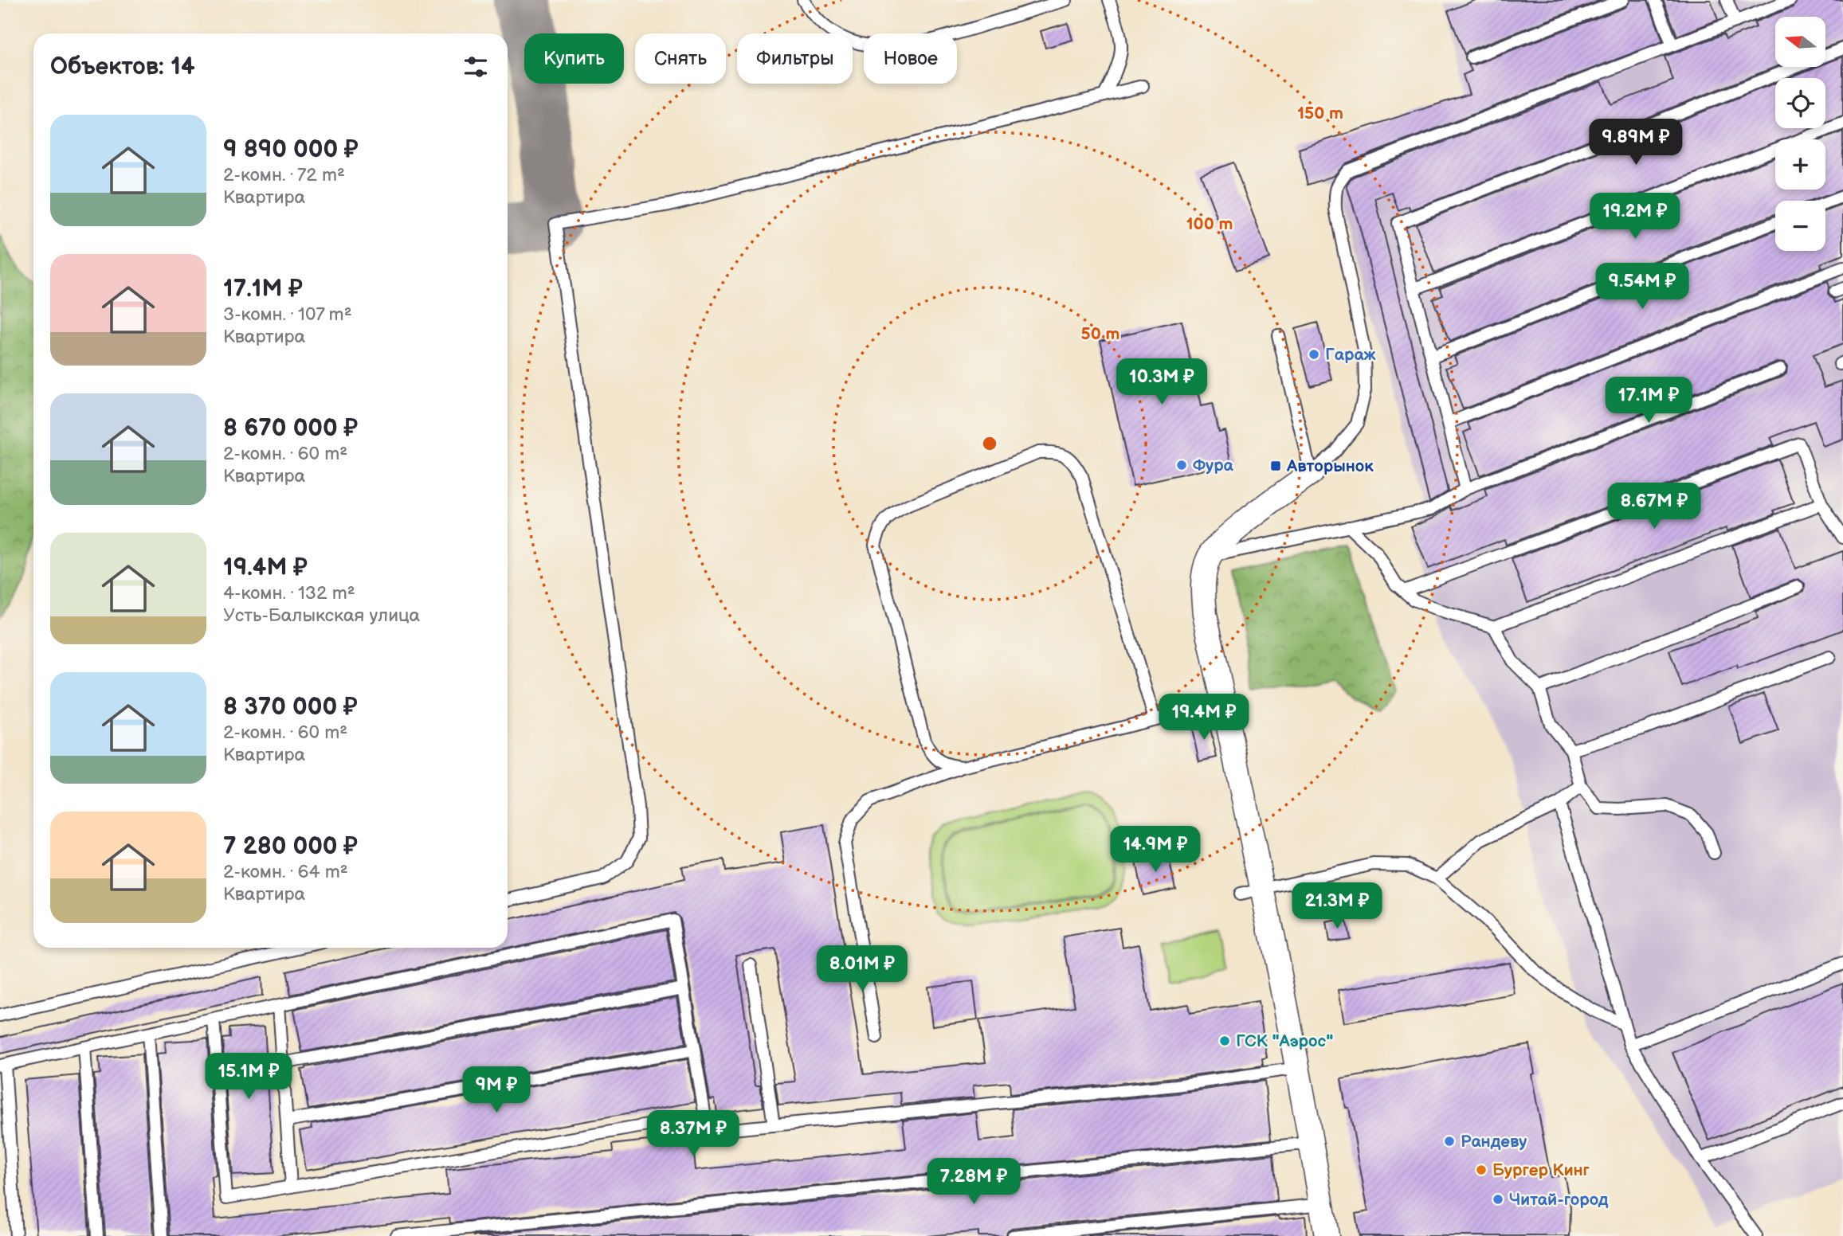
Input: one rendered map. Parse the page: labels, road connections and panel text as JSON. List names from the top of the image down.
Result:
{
  "places": {
    "other": [
      "Гараж",
      "Фура",
      "ГСК \"Аэрос\"",
      "Рандеву",
      "Бургер Кинг",
      "Читай-город"
    ],
    "transit": ["Авторынок"]
  },
  "north": "left",
  "page": {
    "map_buttons": ["+", "−"],
    "chip": [
      "Купить",
      "Снять",
      "Фильтры",
      "Новое"
    ],
    "heading": "Объектов: 14",
    "list": [
      {
        "name": "9 890 000 ₽",
        "note": "2-комн. · 72 m² · Квартира"
      },
      {
        "name": "17.1M ₽",
        "note": "3-комн. · 107 m² · Квартира"
      },
      {
        "name": "8 670 000 ₽",
        "note": "2-комн. · 60 m² · Квартира"
      },
      {
        "name": "19.4M ₽",
        "note": "4-комн. · 132 m² · Усть-Балыкская улица"
      },
      {
        "name": "8 370 000 ₽",
        "note": "2-комн. · 60 m² · Квартира"
      },
      {
        "name": "7 280 000 ₽",
        "note": "2-комн. · 64 m² · Квартира"
      }
    ],
    "price": [
      "9.89M ₽",
      "19.2M ₽",
      "9.54M ₽",
      "10.3M ₽",
      "17.1M ₽",
      "8.67M ₽",
      "19.4M ₽",
      "14.9M ₽",
      "21.3M ₽",
      "8.01M ₽",
      "15.1M ₽",
      "9M ₽",
      "8.37M ₽",
      "7.28M ₽"
    ]
  },
  "rings": ["150 m", "100 m", "50 m"]
}
